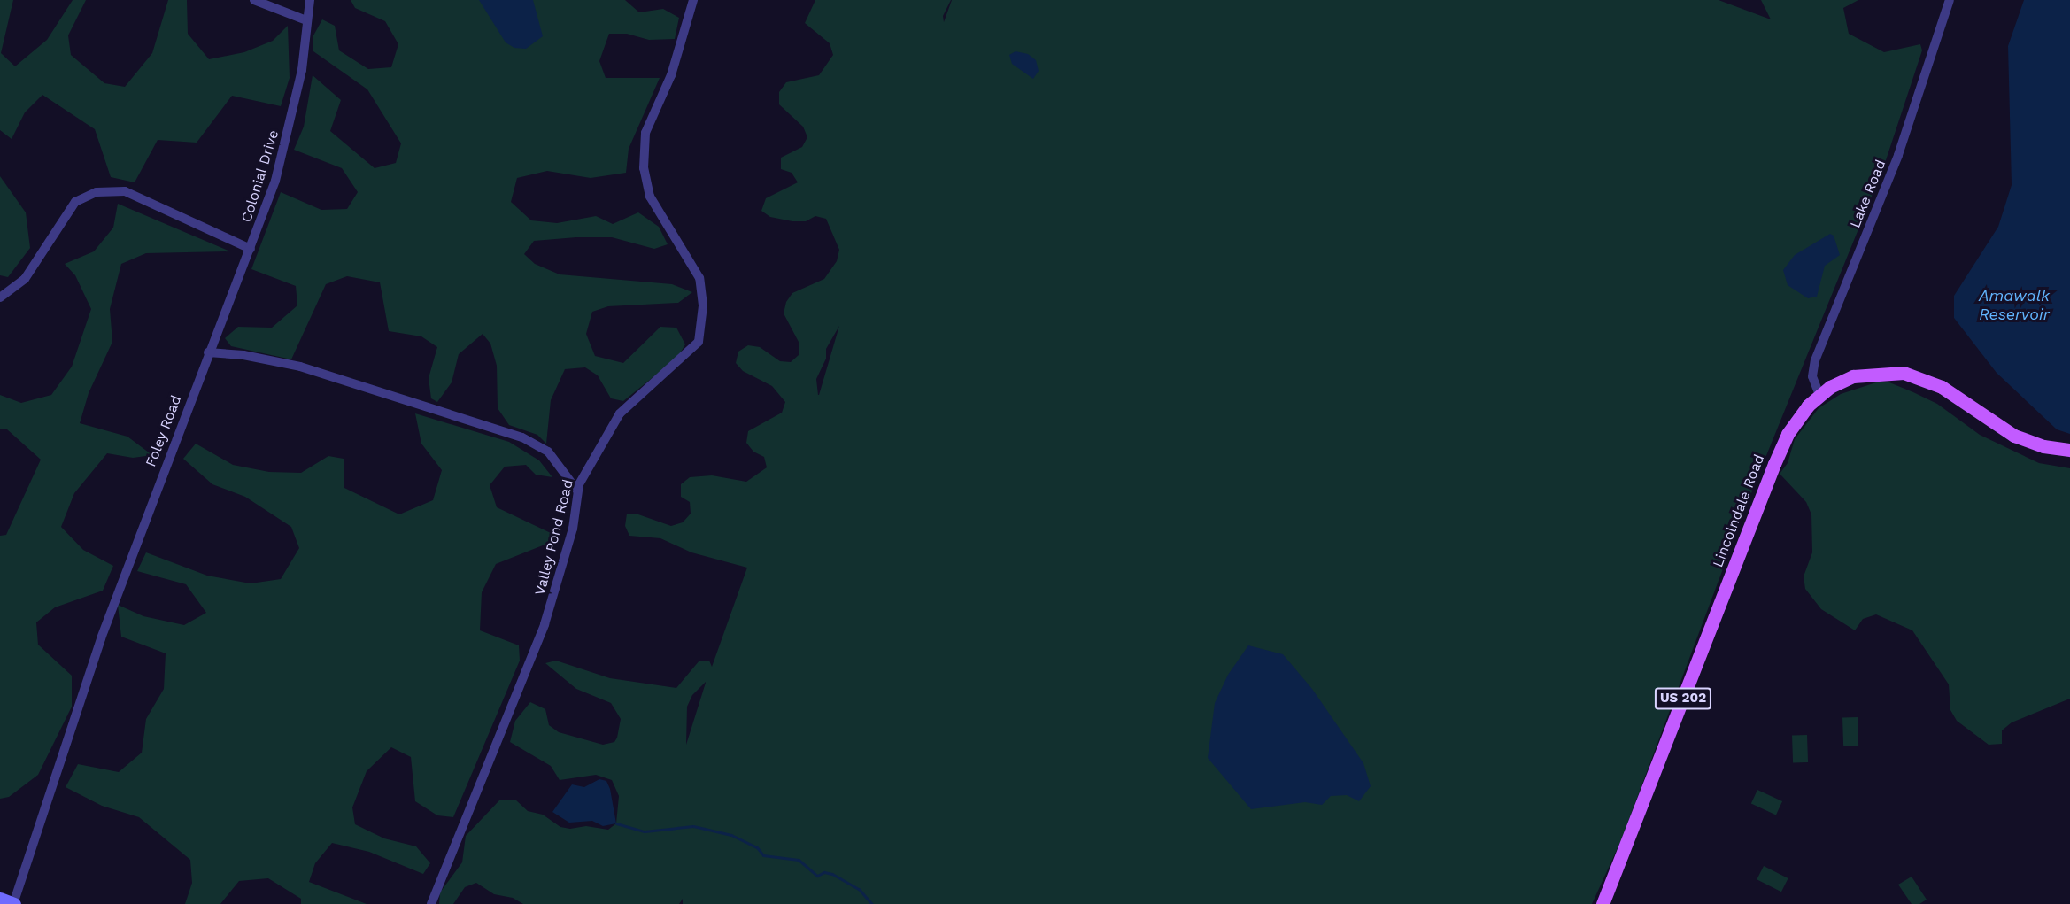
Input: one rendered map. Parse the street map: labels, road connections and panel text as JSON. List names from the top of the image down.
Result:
{
  "streets": {
    "main road": ["Lincolndale Road", "US 202"],
    "street": [
      "Colonial Drive",
      "Lake Road",
      "Foley Road",
      "Valley Pond Road"
    ]
  },
  "crossings": [
    ["Colonial Drive", "Foley Road"],
    ["Lake Road", "Lincolndale Road"]
  ],
  "water": ["Amawalk Reservoir"]
}
